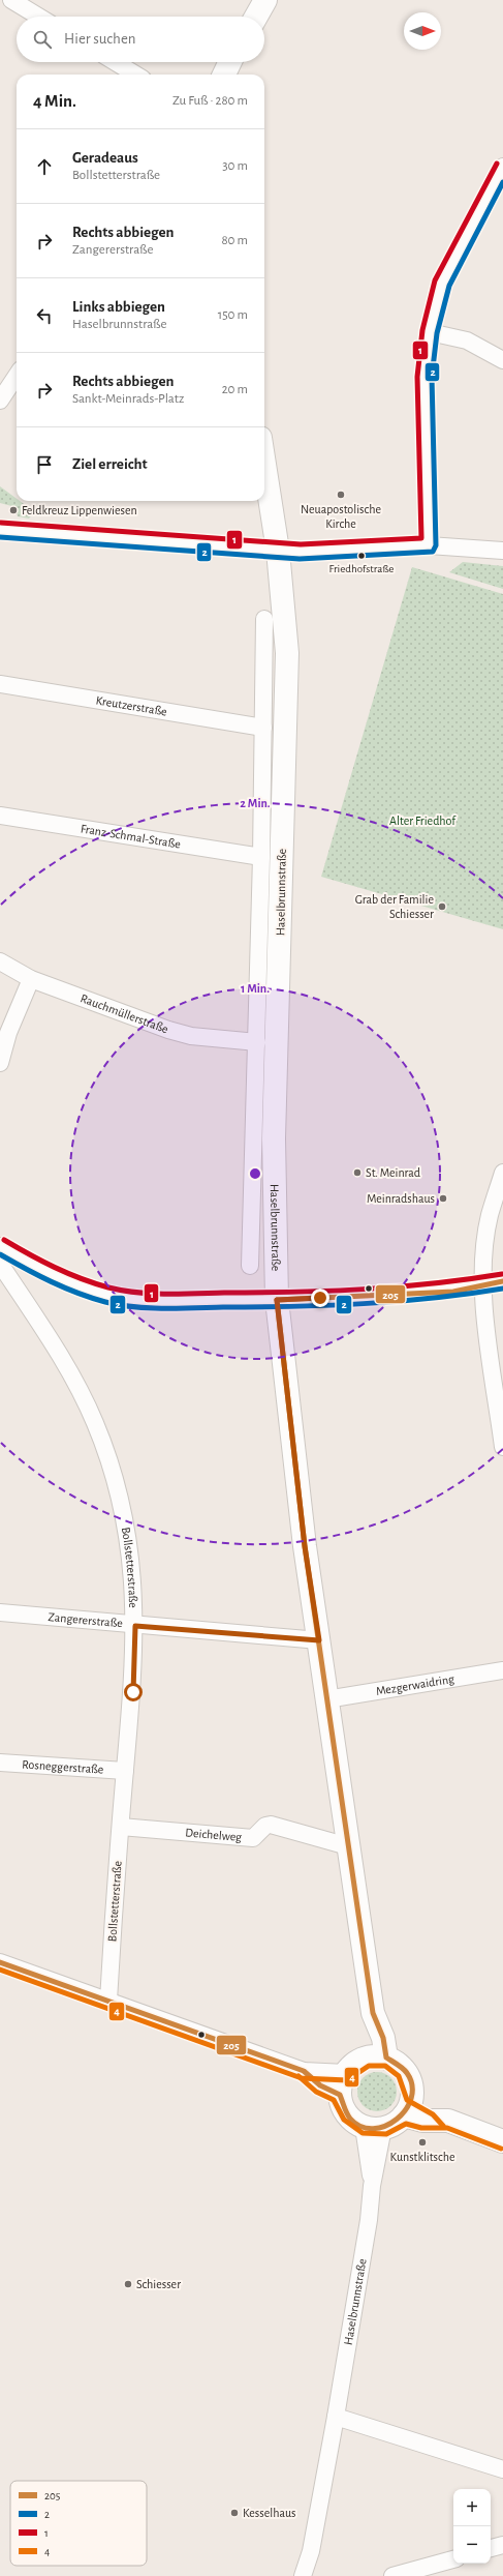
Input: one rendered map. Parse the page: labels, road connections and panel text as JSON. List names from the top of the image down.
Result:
{
  "streets": {
    "main road": ["Haselbrunnstraße"],
    "street": [
      "Kreutzerstraße",
      "Franz-Schmal-Straße",
      "Rauchmüllerstraße",
      "Bollstetterstraße",
      "Zangererstraße",
      "Mezgerwaidring",
      "Rosneggerstraße",
      "Deichelweg"
    ]
  },
  "crossings": [
    ["Kreutzerstraße", "Haselbrunnstraße"],
    ["Franz-Schmal-Straße", "Haselbrunnstraße"],
    ["Haselbrunnstraße", "Rauchmüllerstraße"],
    ["Haselbrunnstraße", "Zangererstraße"],
    ["Haselbrunnstraße", "Mezgerwaidring"],
    ["Haselbrunnstraße", "Deichelweg"],
    ["Bollstetterstraße", "Zangererstraße"],
    ["Bollstetterstraße", "Rosneggerstraße"],
    ["Bollstetterstraße", "Deichelweg"]
  ],
  "parks": ["Alter Friedhof"],
  "places": [
    "Neuapostolische Kirche",
    "Feldkreuz Lippenwiesen",
    "Friedhofstraße",
    "Grab der Familie Schiesser",
    "St. Meinrad",
    "Meinradshaus",
    "Kunstklitsche",
    "Schiesser",
    "Kesselhaus"
  ],
  "lines": [
    "transit line 1",
    "transit line 2",
    "transit line 205",
    "transit line 4"
  ],
  "legend": [
    "205",
    "2",
    "1",
    "4"
  ],
  "north": "right",
  "page": {
    "search": "Hier suchen",
    "heading": ["4 Min.", "Zu Fuß · 280 m"],
    "list": [
      ["Geradeaus", "Bollstetterstraße", "30 m"],
      ["Rechts abbiegen", "Zangererstraße", "80 m"],
      ["Links abbiegen", "Haselbrunnstraße", "150 m"],
      ["Rechts abbiegen", "Sankt-Meinrads-Platz", "20 m"],
      "Ziel erreicht"
    ],
    "map_buttons": ["+", "−"]
  },
  "rings": ["2 Min.", "1 Min."]
}
